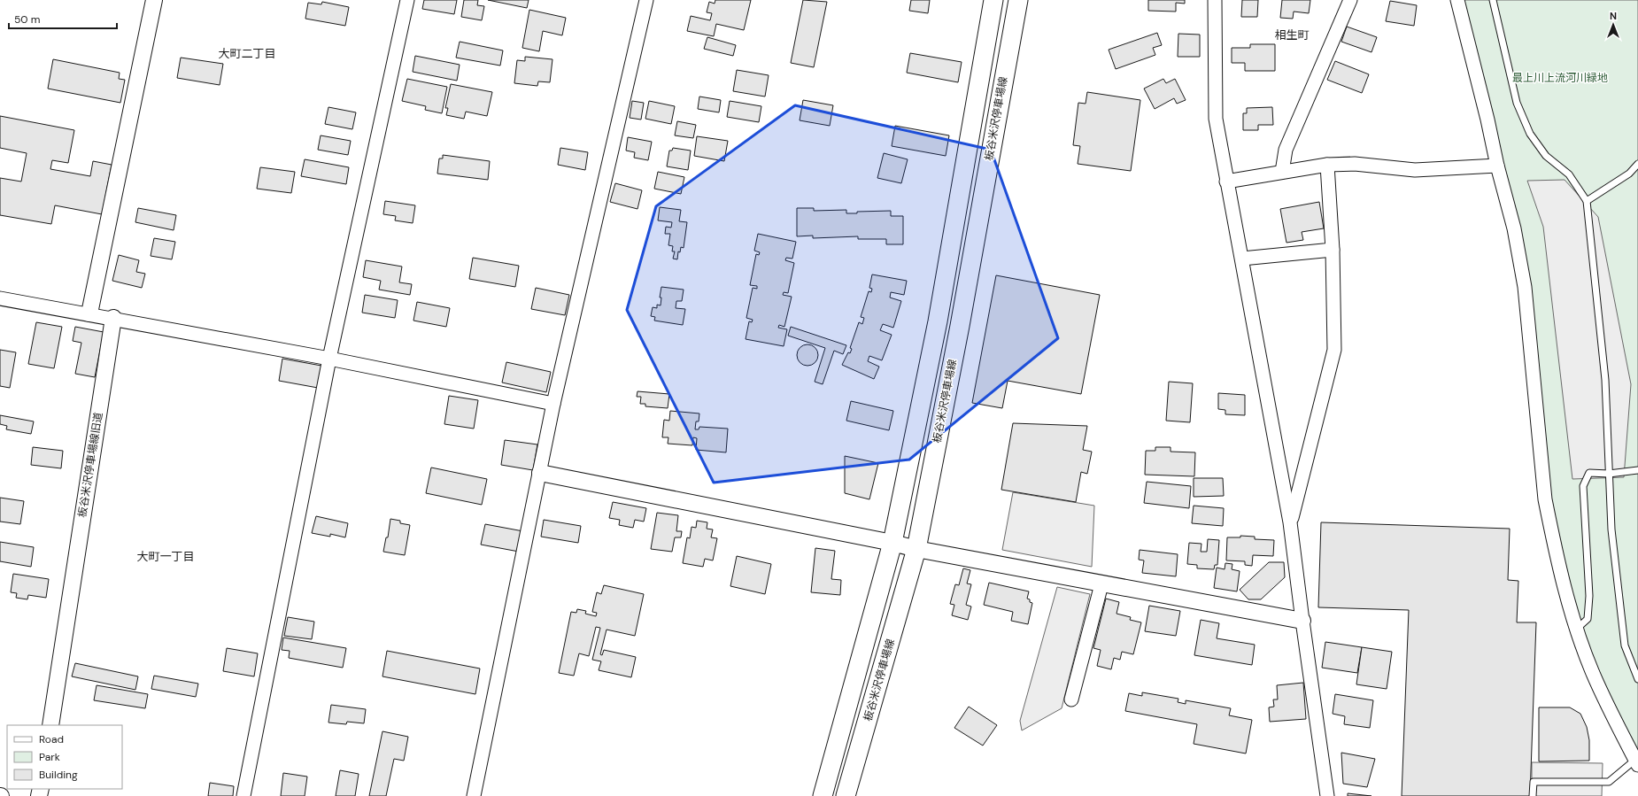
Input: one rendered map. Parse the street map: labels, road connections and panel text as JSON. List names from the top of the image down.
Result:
{
  "streets": {
    "main road": ["板谷米沢停車場線"],
    "street": ["板谷米沢停車場線旧道"]
  },
  "districts": ["相生町", "大町二丁目", "大町一丁目"],
  "parks": ["最上川上流河川緑地"],
  "legend": ["Road", "Park", "Building"],
  "scale_bar": "50 m",
  "north": "top"
}
